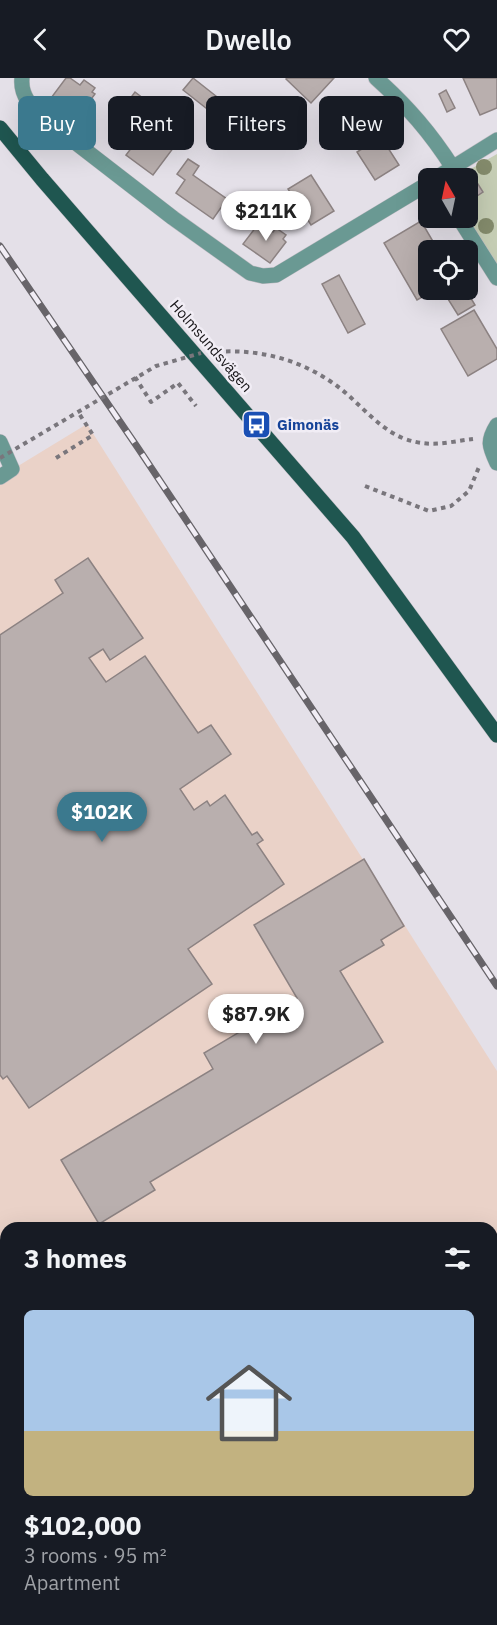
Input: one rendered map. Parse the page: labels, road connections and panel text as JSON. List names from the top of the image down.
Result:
{
  "streets": {
    "main road": ["Holmsundsvägen"]
  },
  "places": {
    "bus stop": ["Gimonäs"]
  },
  "north": "top",
  "page": {
    "header": "Dwello",
    "chip": [
      "Buy",
      "Rent",
      "Filters",
      "New"
    ],
    "price": ["$211K", "$102K", "$87.9K"],
    "heading": "3 homes",
    "list": [
      {
        "name": "$102,000",
        "note": "3 rooms · 95 m² · Apartment"
      }
    ]
  }
}
